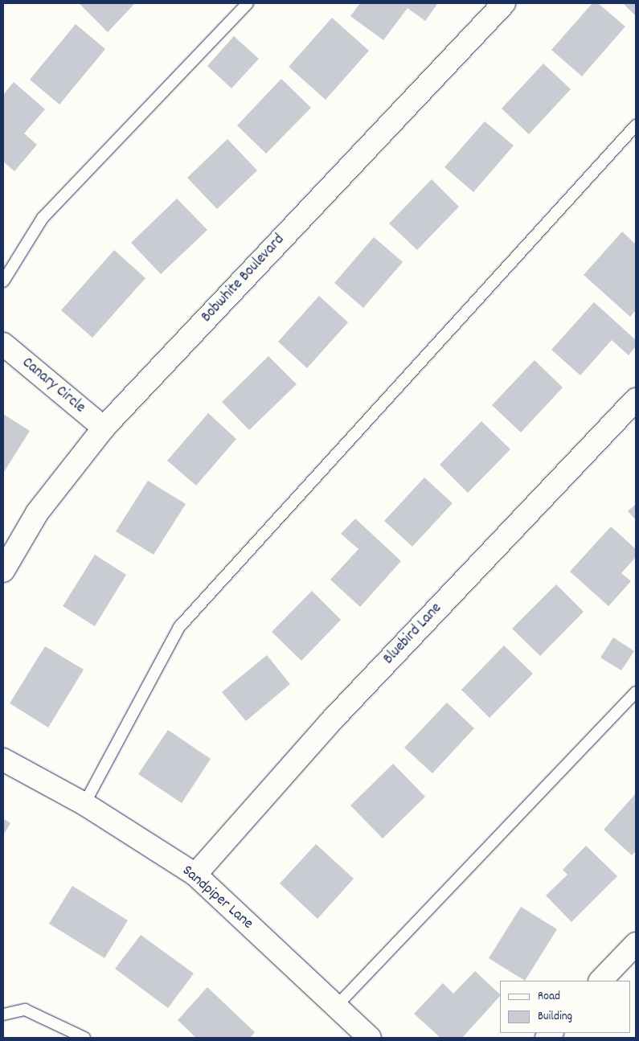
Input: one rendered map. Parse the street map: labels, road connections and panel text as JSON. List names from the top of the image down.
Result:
{
  "streets": {
    "street": [
      "Bobwhite Boulevard",
      "Canary Circle",
      "Bluebird Lane",
      "Sandpiper Lane"
    ]
  },
  "crossings": [
    ["Bobwhite Boulevard", "Canary Circle"],
    ["Bluebird Lane", "Sandpiper Lane"]
  ],
  "legend": ["Road", "Building"]
}
